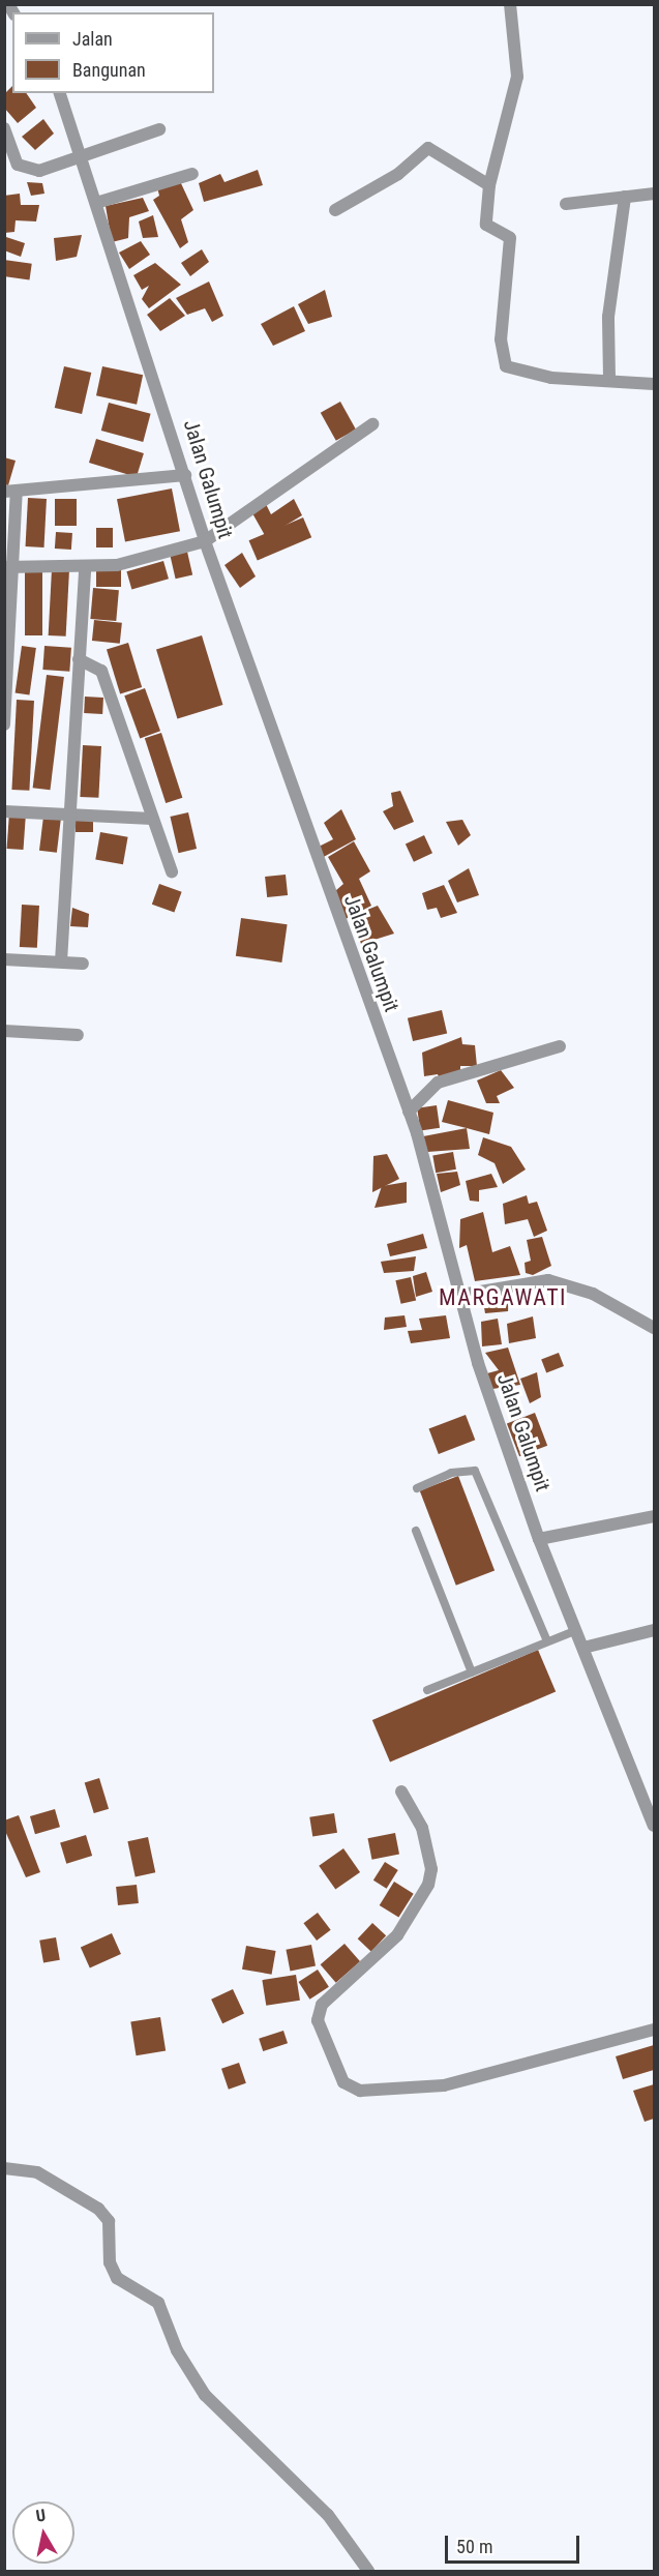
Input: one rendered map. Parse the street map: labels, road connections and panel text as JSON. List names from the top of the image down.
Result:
{
  "streets": {
    "street": ["Jalan Galumpit"]
  },
  "districts": ["MARGAWATI"],
  "legend": ["Jalan", "Bangunan"],
  "scale_bar": "50 m",
  "north": "top"
}
